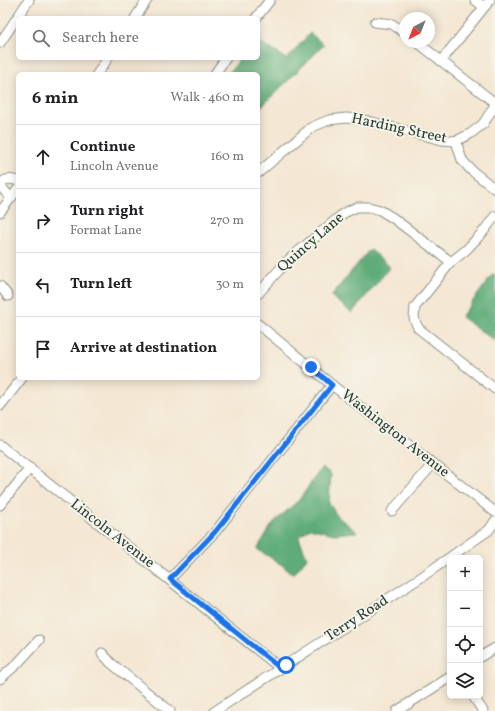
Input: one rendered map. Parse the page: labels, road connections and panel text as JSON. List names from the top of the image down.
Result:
{
  "streets": {
    "street": [
      "Harding Street",
      "Quincy Lane",
      "Washington Avenue",
      "Lincoln Avenue",
      "Terry Road"
    ]
  },
  "crossings": [
    ["Lincoln Avenue", "Terry Road"]
  ],
  "north": "bottom left",
  "page": {
    "search": "Search here",
    "heading": ["6 min", "Walk · 460 m"],
    "list": [
      ["Continue", "Lincoln Avenue", "160 m"],
      ["Turn right", "Format Lane", "270 m"],
      ["Turn left", "30 m"],
      "Arrive at destination"
    ],
    "map_buttons": ["+", "−"]
  }
}
